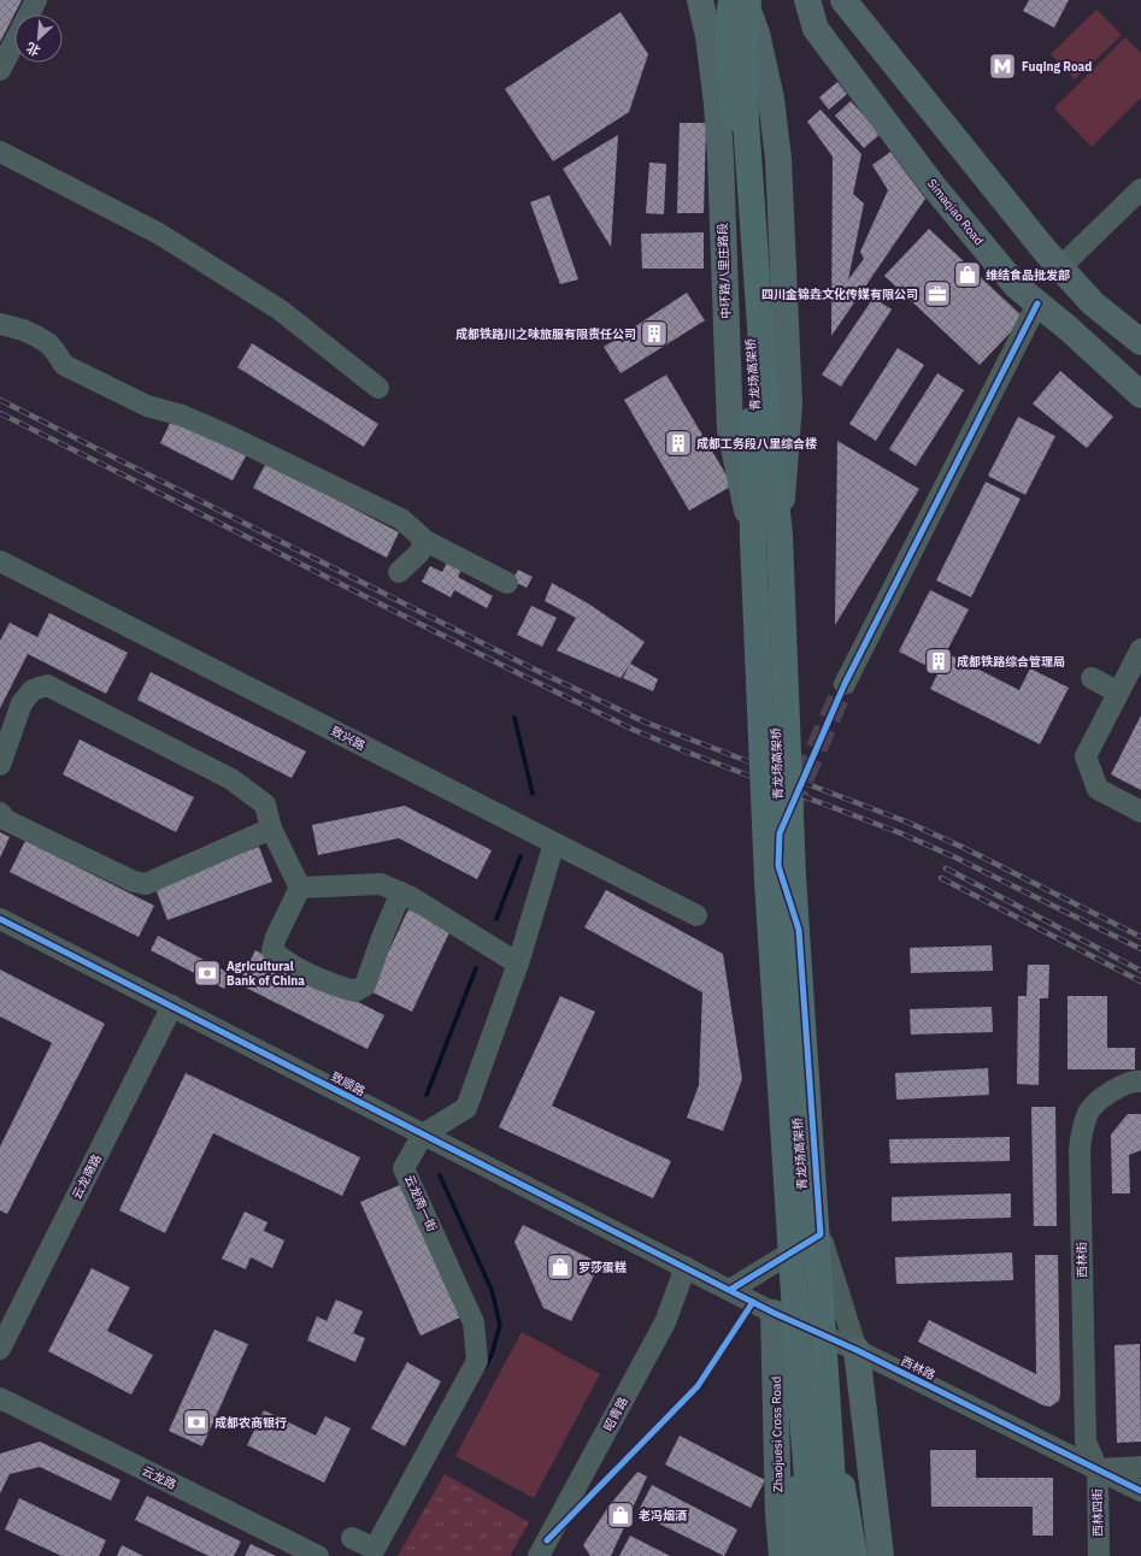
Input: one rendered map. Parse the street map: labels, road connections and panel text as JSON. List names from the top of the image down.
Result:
{
  "streets": {
    "highway": ["青龙场高架桥"],
    "main road": ["Simaqiao Road", "中环路八里庄路段", "Zhaojuesi Cross Road"],
    "street": [
      "致兴路",
      "致顺路",
      "云龙南路",
      "云龙南一街",
      "西林街",
      "西林路",
      "昭青路",
      "云龙路",
      "西林四街"
    ]
  },
  "crossings": [
    ["中环路八里庄路段", "青龙场高架桥"],
    ["致兴路", "云龙南一街"],
    ["致顺路", "云龙南路"],
    ["致顺路", "云龙南一街"],
    ["致顺路", "西林路"],
    ["致顺路", "昭青路"],
    ["西林街", "西林路"],
    ["西林街", "西林四街"],
    ["西林路", "昭青路"],
    ["西林路", "Zhaojuesi Cross Road"],
    ["西林路", "西林四街"]
  ],
  "places": {
    "metro station": ["Fuqing Road"],
    "shop": ["维结食品批发部", "罗莎蛋糕", "老冯烟酒"],
    "office": ["四川金锦垚文化传媒有限公司"],
    "building": ["成都铁路川之味旅服有限责任公司", "成都工务段八里综合楼", "成都铁路综合管理局"],
    "bank": ["Agricultural Bank of China", "成都农商银行"]
  },
  "north": "bottom left"
}
